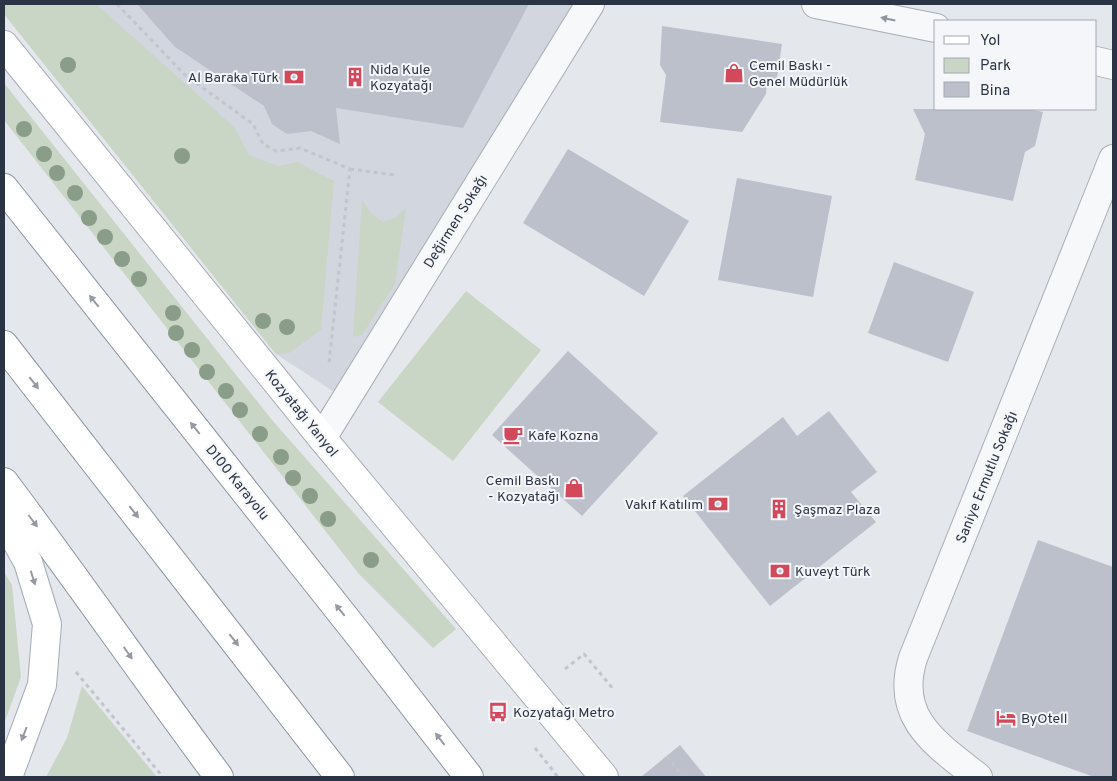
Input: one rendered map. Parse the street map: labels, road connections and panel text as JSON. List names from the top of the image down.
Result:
{
  "streets": {
    "main road": ["Kozyatağı Yanyol", "D100 Karayolu"],
    "street": ["Değirmen Sokağı", "Saniye Ermutlu Sokağı"]
  },
  "crossings": [
    ["Değirmen Sokağı", "Kozyatağı Yanyol"]
  ],
  "places": {
    "shop": ["Cemil Baskı - Genel Müdürlük", "Cemil Baskı - Kozyatağı"],
    "bank": ["Al Baraka Türk", "Vakıf Katılım", "Kuveyt Türk"],
    "building": ["Nida Kule Kozyatağı", "Şaşmaz Plaza"],
    "cafe": ["Kafe Kozna"],
    "bus stop": ["Kozyatağı Metro"],
    "hotel": ["ByOtell"]
  },
  "legend": ["Yol", "Park", "Bina"]
}
